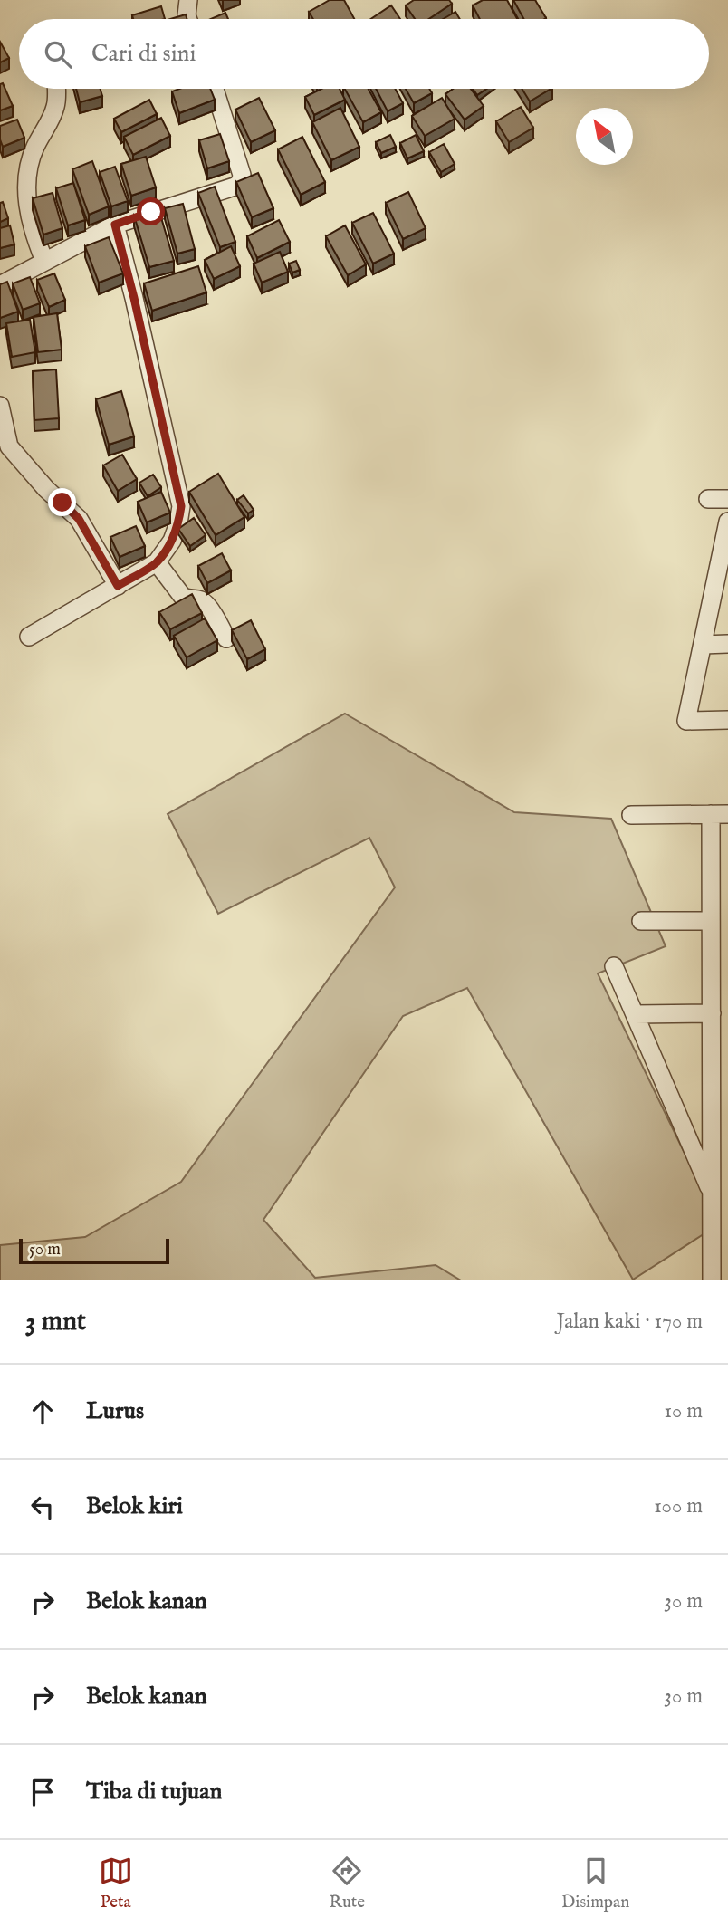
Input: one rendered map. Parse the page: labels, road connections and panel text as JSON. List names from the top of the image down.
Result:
{
  "scale_bar": "50 m",
  "north": "top left",
  "page": {
    "search": "Cari di sini",
    "scale": "50 m",
    "heading": ["3 mnt", "Jalan kaki · 170 m"],
    "list": [
      ["Lurus", "10 m"],
      ["Belok kiri", "100 m"],
      ["Belok kanan", "30 m"],
      ["Belok kanan", "30 m"],
      "Tiba di tujuan"
    ],
    "nav": ["Peta", "Rute", "Disimpan"]
  }
}
